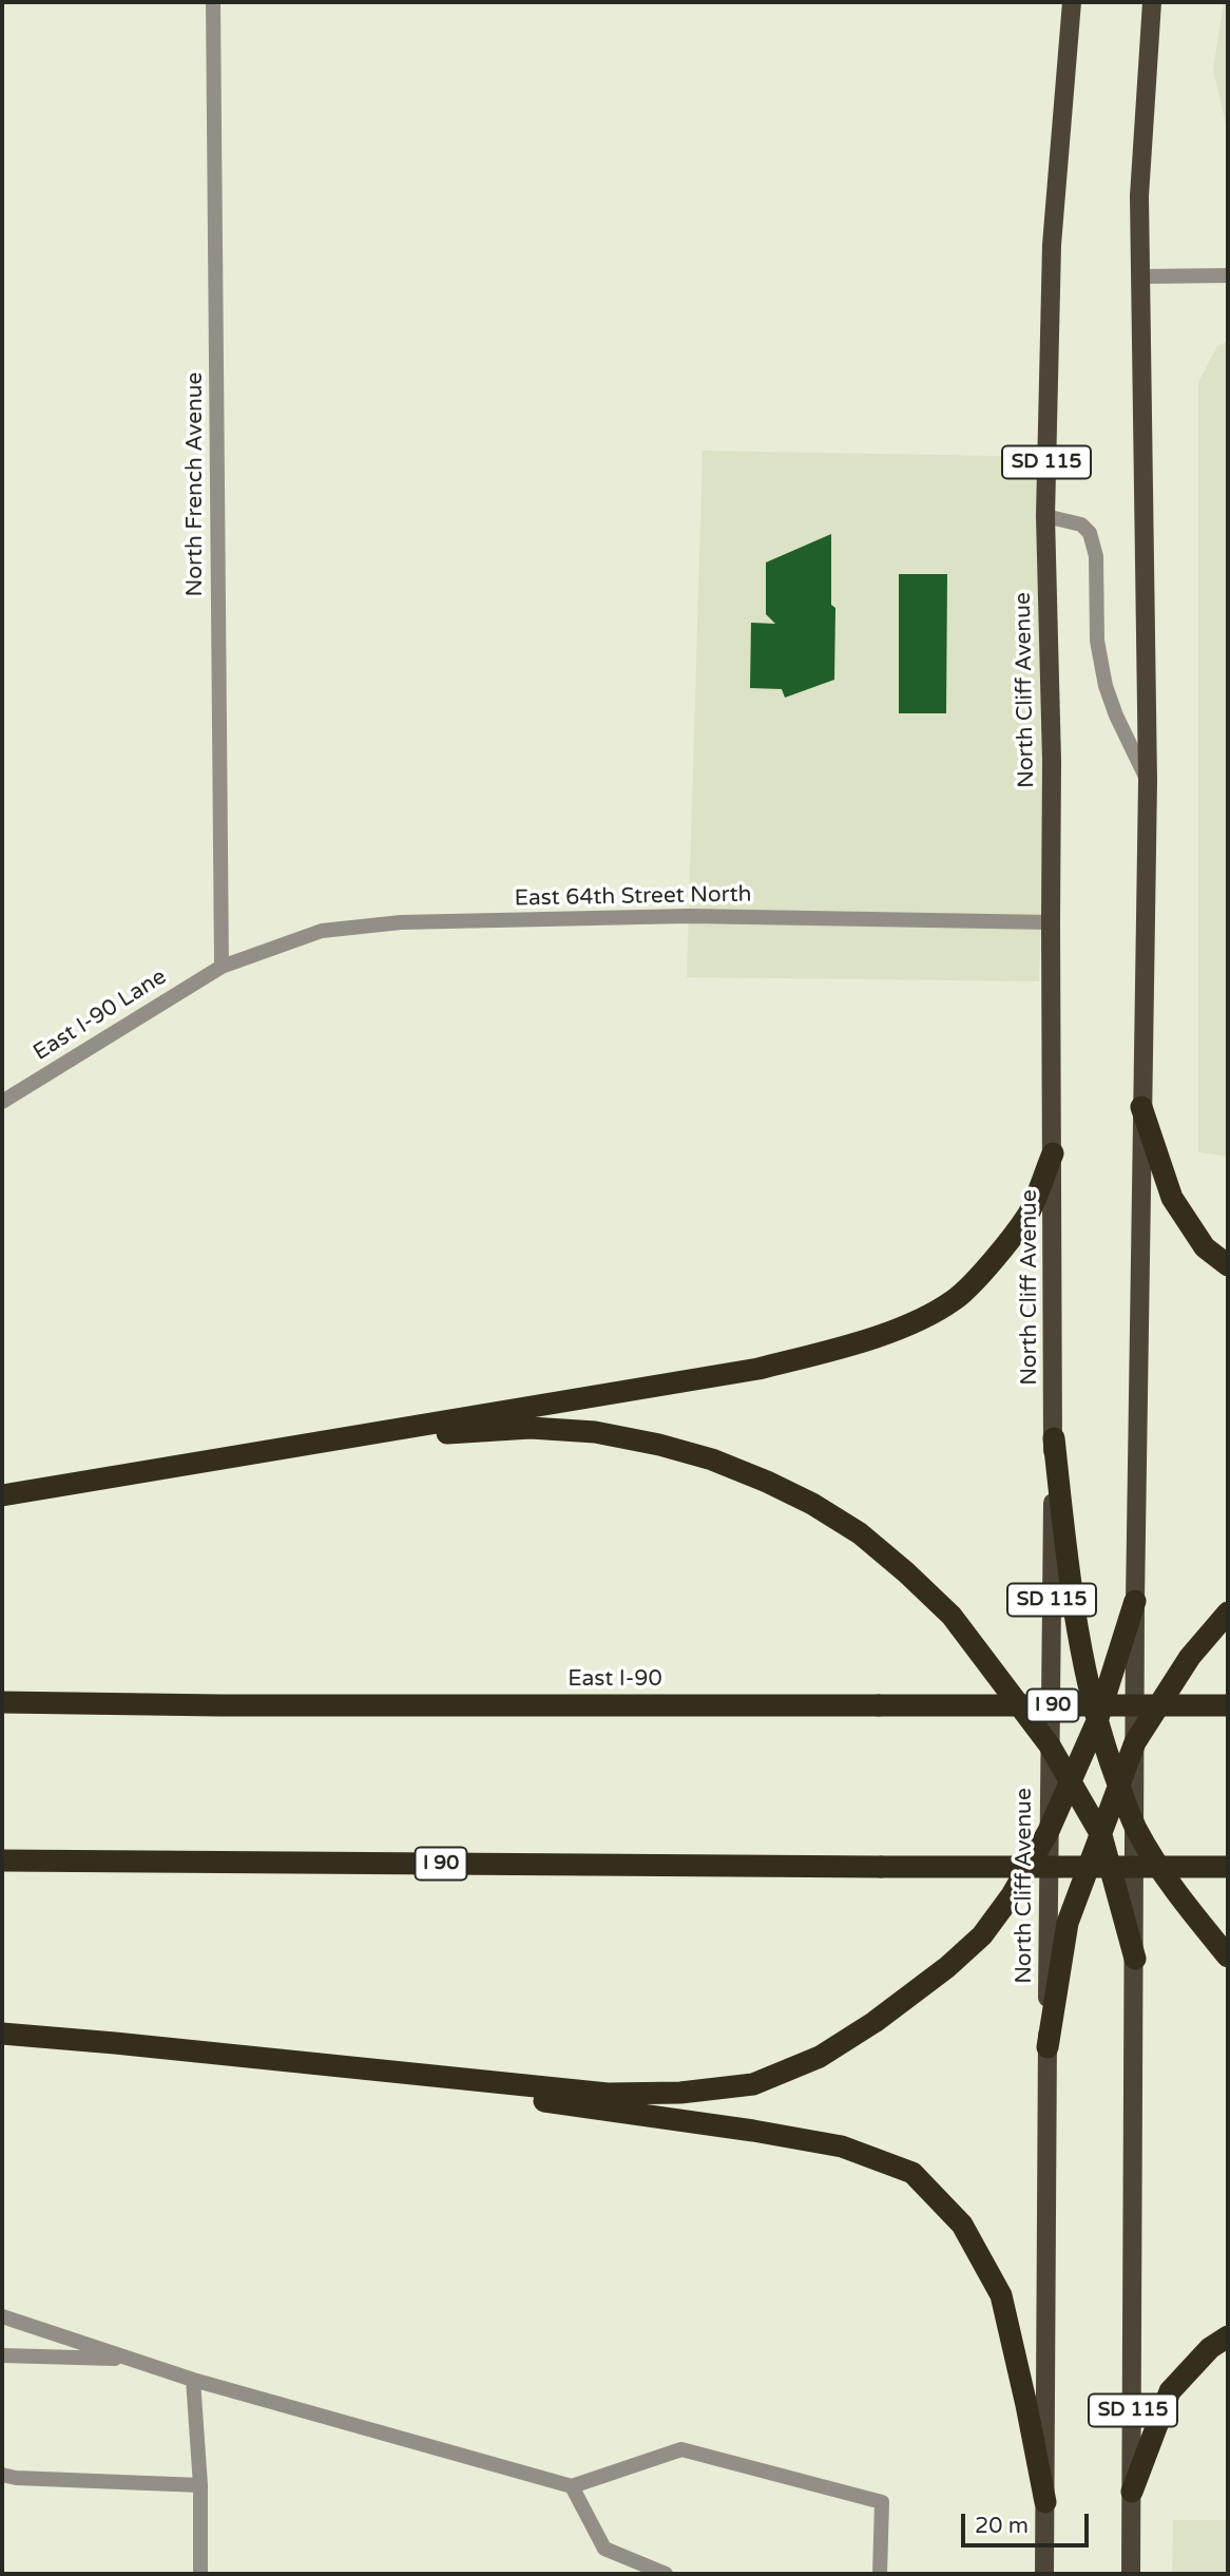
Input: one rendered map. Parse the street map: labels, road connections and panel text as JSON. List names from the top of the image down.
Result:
{
  "streets": {
    "highway": ["East I-90", "I 90"],
    "main road": ["SD 115", "North Cliff Avenue"],
    "street": ["North French Avenue", "East 64th Street North", "East I-90 Lane"]
  },
  "crossings": [
    ["North French Avenue", "East 64th Street North"],
    ["North French Avenue", "East I-90 Lane"],
    ["North Cliff Avenue", "East 64th Street North"],
    ["East 64th Street North", "East I-90 Lane"]
  ],
  "scale_bar": "20 m"
}
